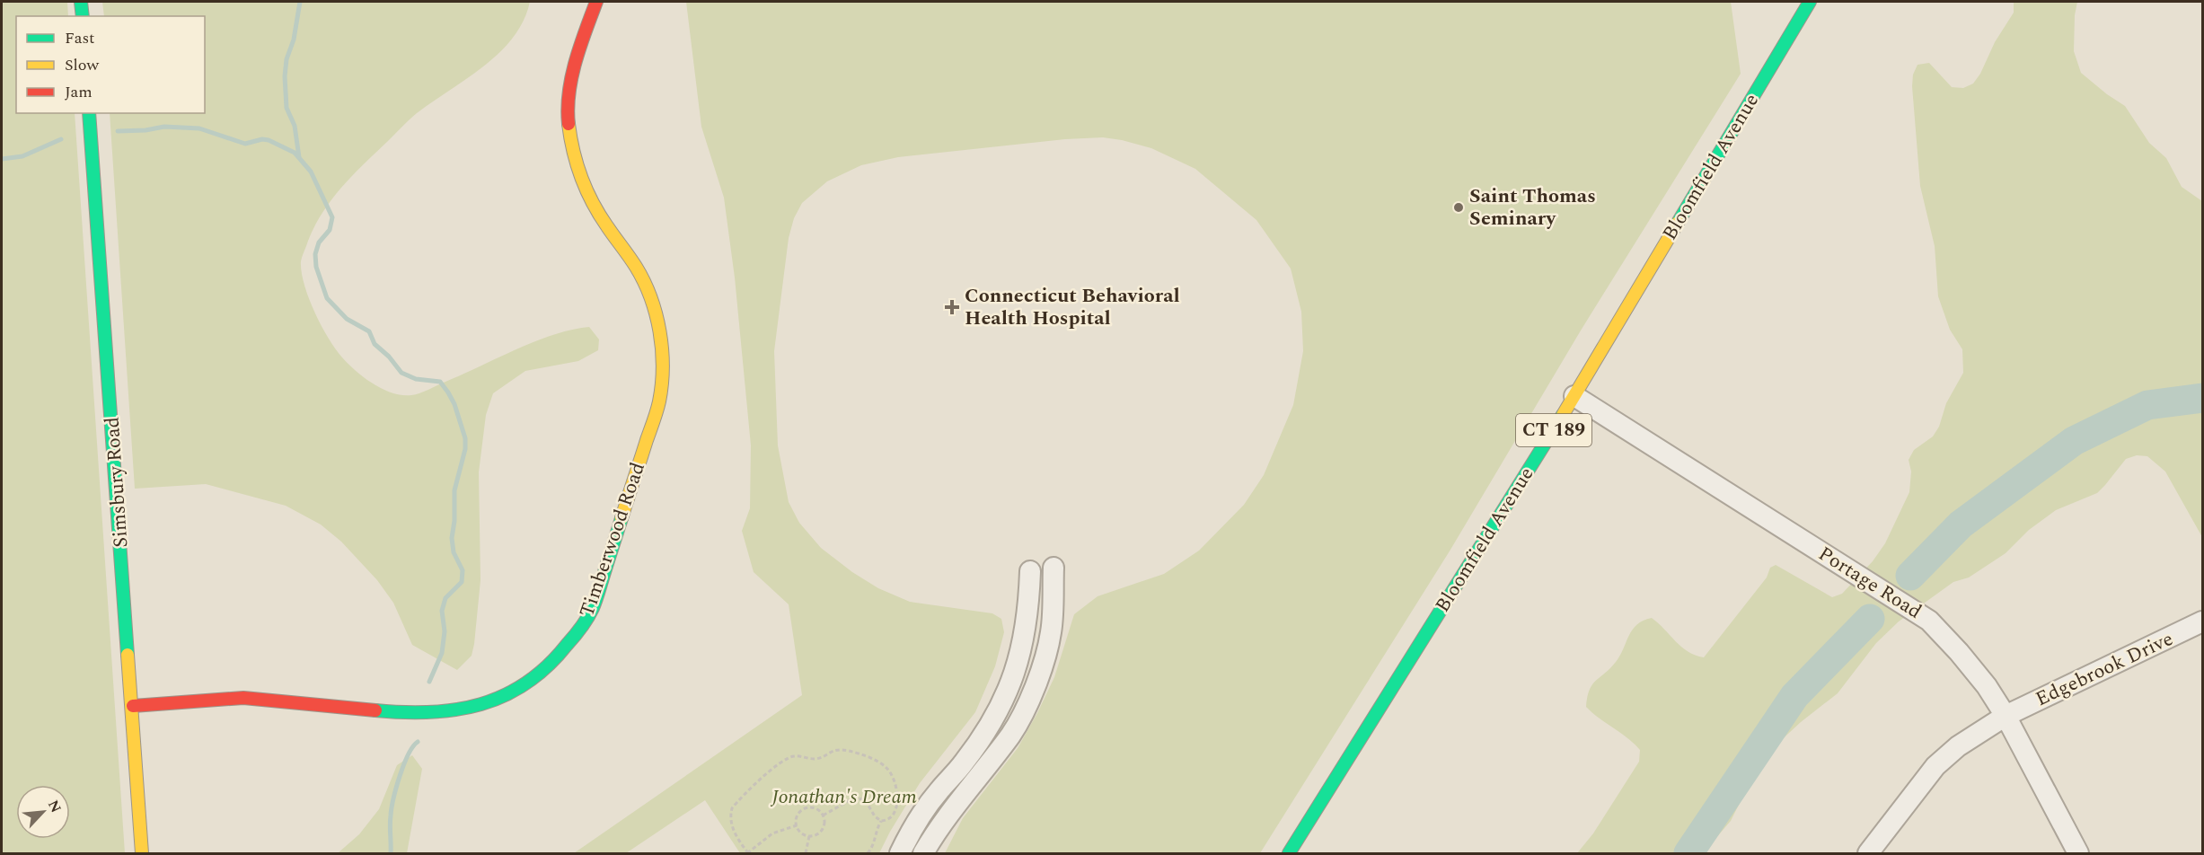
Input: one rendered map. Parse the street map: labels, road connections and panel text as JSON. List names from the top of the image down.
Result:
{
  "streets": {
    "main road": [
      "Bloomfield Avenue",
      "CT 189",
      "Simsbury Road",
      "Timberwood Road"
    ],
    "street": ["Portage Road", "Edgebrook Drive"]
  },
  "crossings": [
    ["Bloomfield Avenue", "Portage Road"],
    ["Simsbury Road", "Timberwood Road"],
    ["Portage Road", "Edgebrook Drive"]
  ],
  "parks": ["Jonathan's Dream"],
  "places": {
    "other": ["Saint Thomas Seminary"],
    "health": ["Connecticut Behavioral Health Hospital"]
  },
  "legend": ["Fast", "Slow", "Jam"],
  "north": "top right"
}
